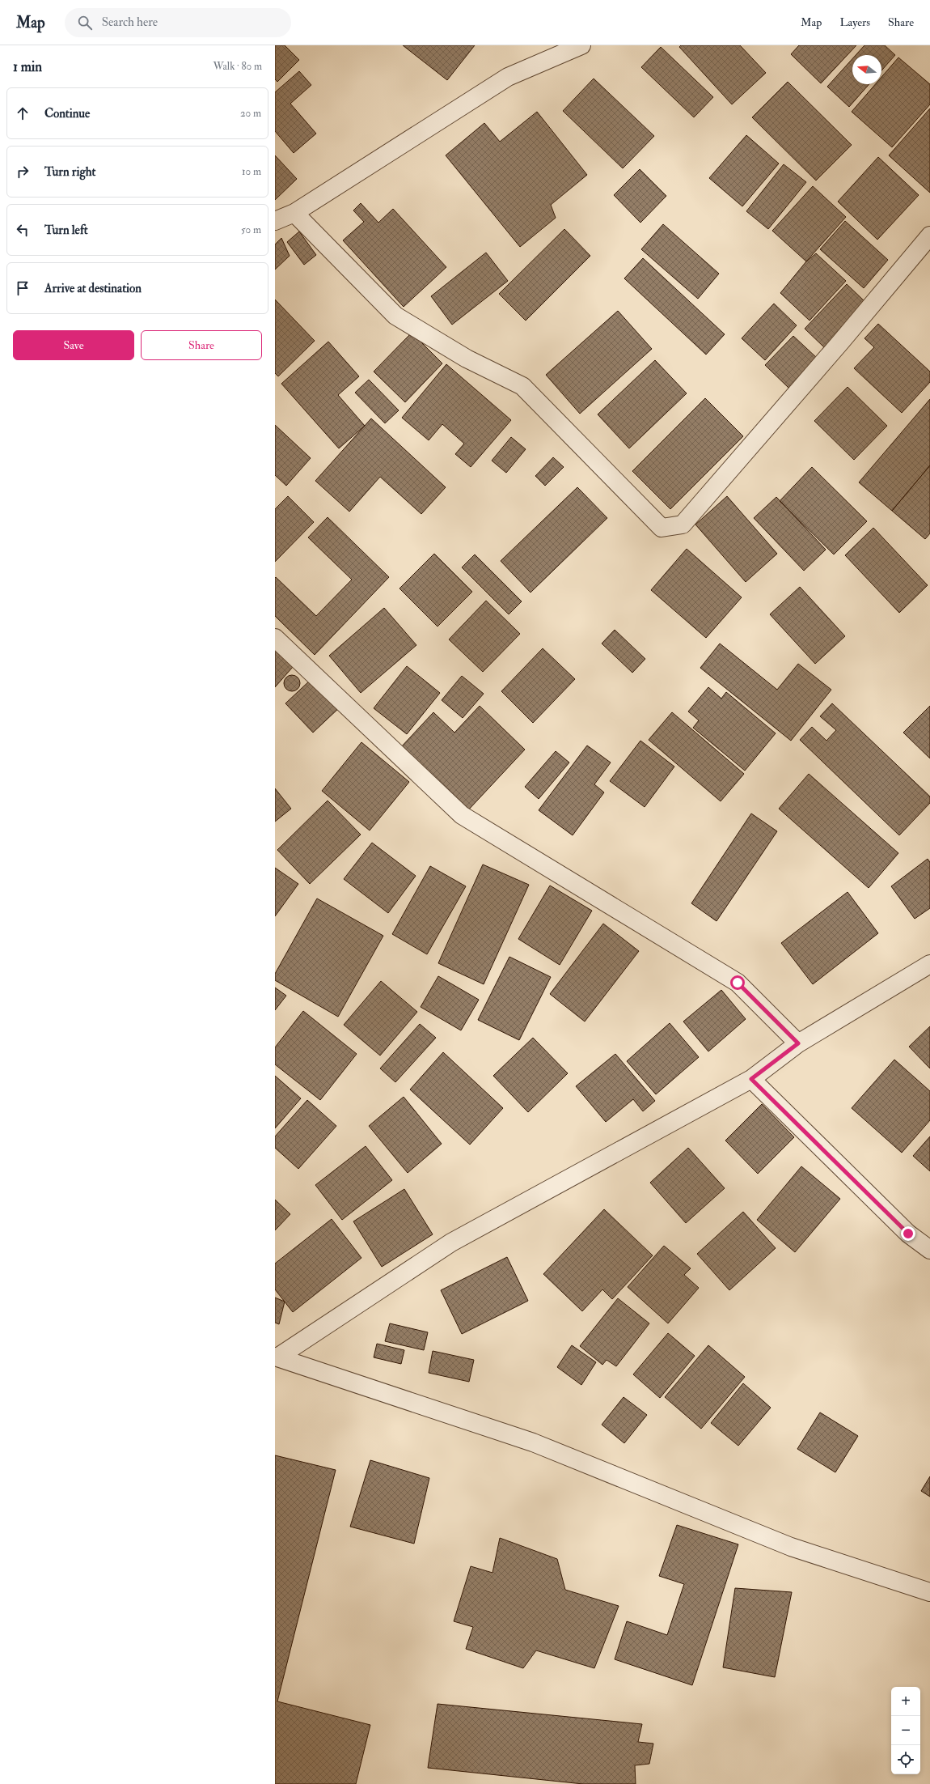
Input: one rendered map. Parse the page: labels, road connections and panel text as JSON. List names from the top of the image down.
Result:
{
  "north": "left",
  "page": {
    "header": "Map",
    "search": "Search here",
    "nav": ["Map", "Layers", "Share"],
    "heading": ["1 min", "Walk · 80 m"],
    "list": [
      ["Continue", "20 m"],
      ["Turn right", "10 m"],
      ["Turn left", "50 m"],
      "Arrive at destination"
    ],
    "buttons": ["Save", "Share"],
    "map_buttons": ["+", "−"]
  }
}
